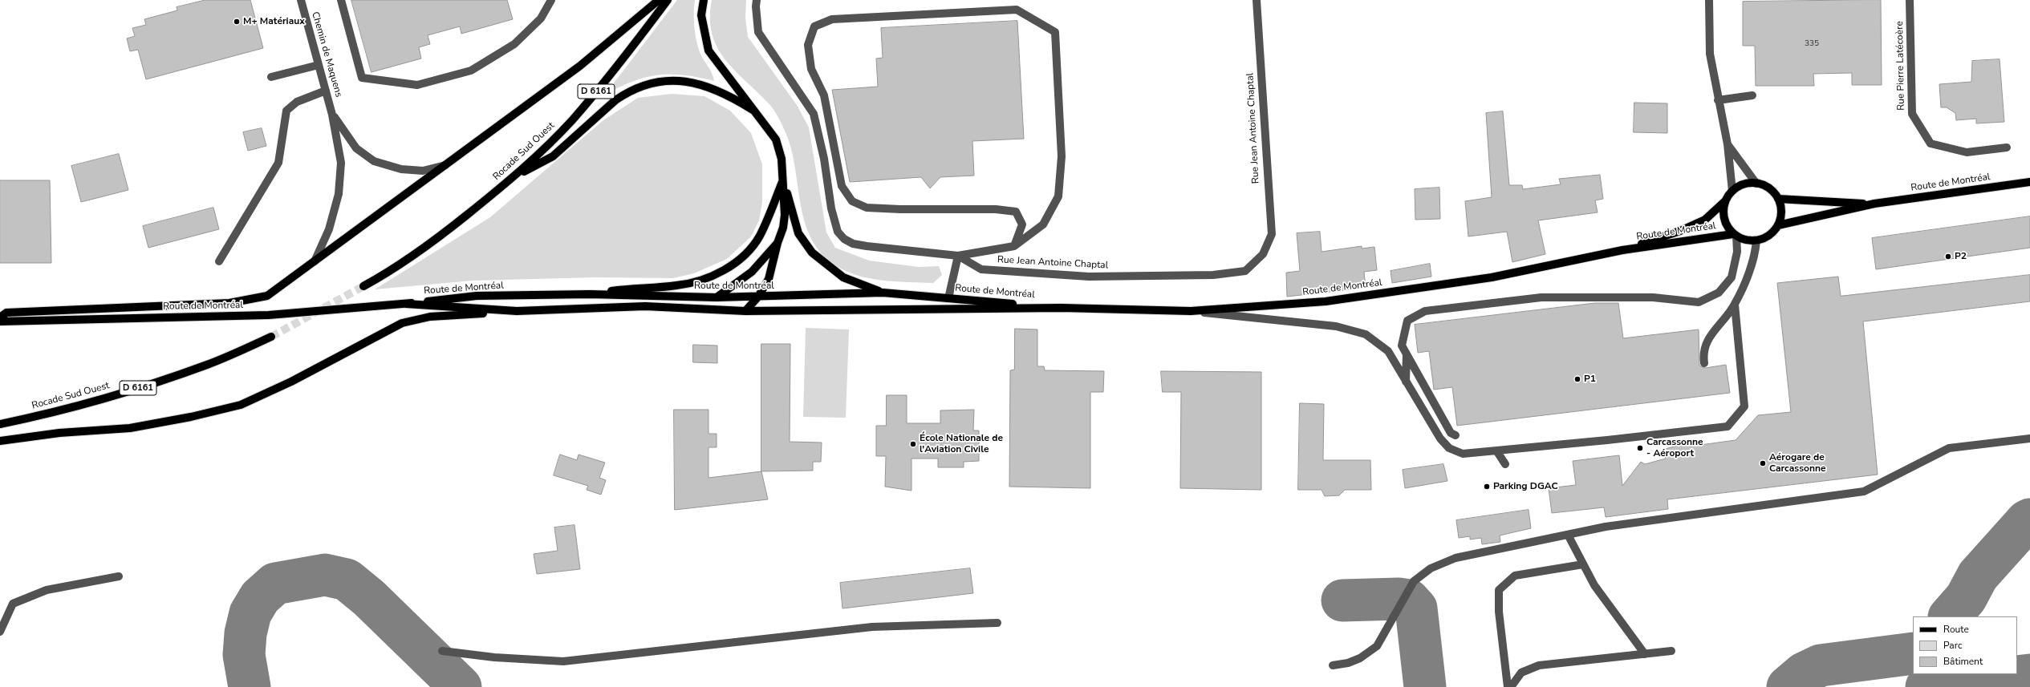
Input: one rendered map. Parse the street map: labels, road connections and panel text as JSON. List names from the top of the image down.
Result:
{
  "streets": {
    "main road": ["D 6161", "Rocade Sud Ouest", "Route de Montréal"],
    "street": ["Chemin de Maquens", "Rue Pierre Latécoère", "Rue Jean Antoine Chaptal"]
  },
  "places": [
    "M+ Matériaux",
    "P2",
    "P1",
    "École Nationale de l'Aviation Civile",
    "Carcassonne - Aéroport",
    "Aérogare de Carcassonne",
    "Parking DGAC"
  ],
  "house_numbers": ["335"],
  "legend": ["Route", "Parc", "Bâtiment"]
}
